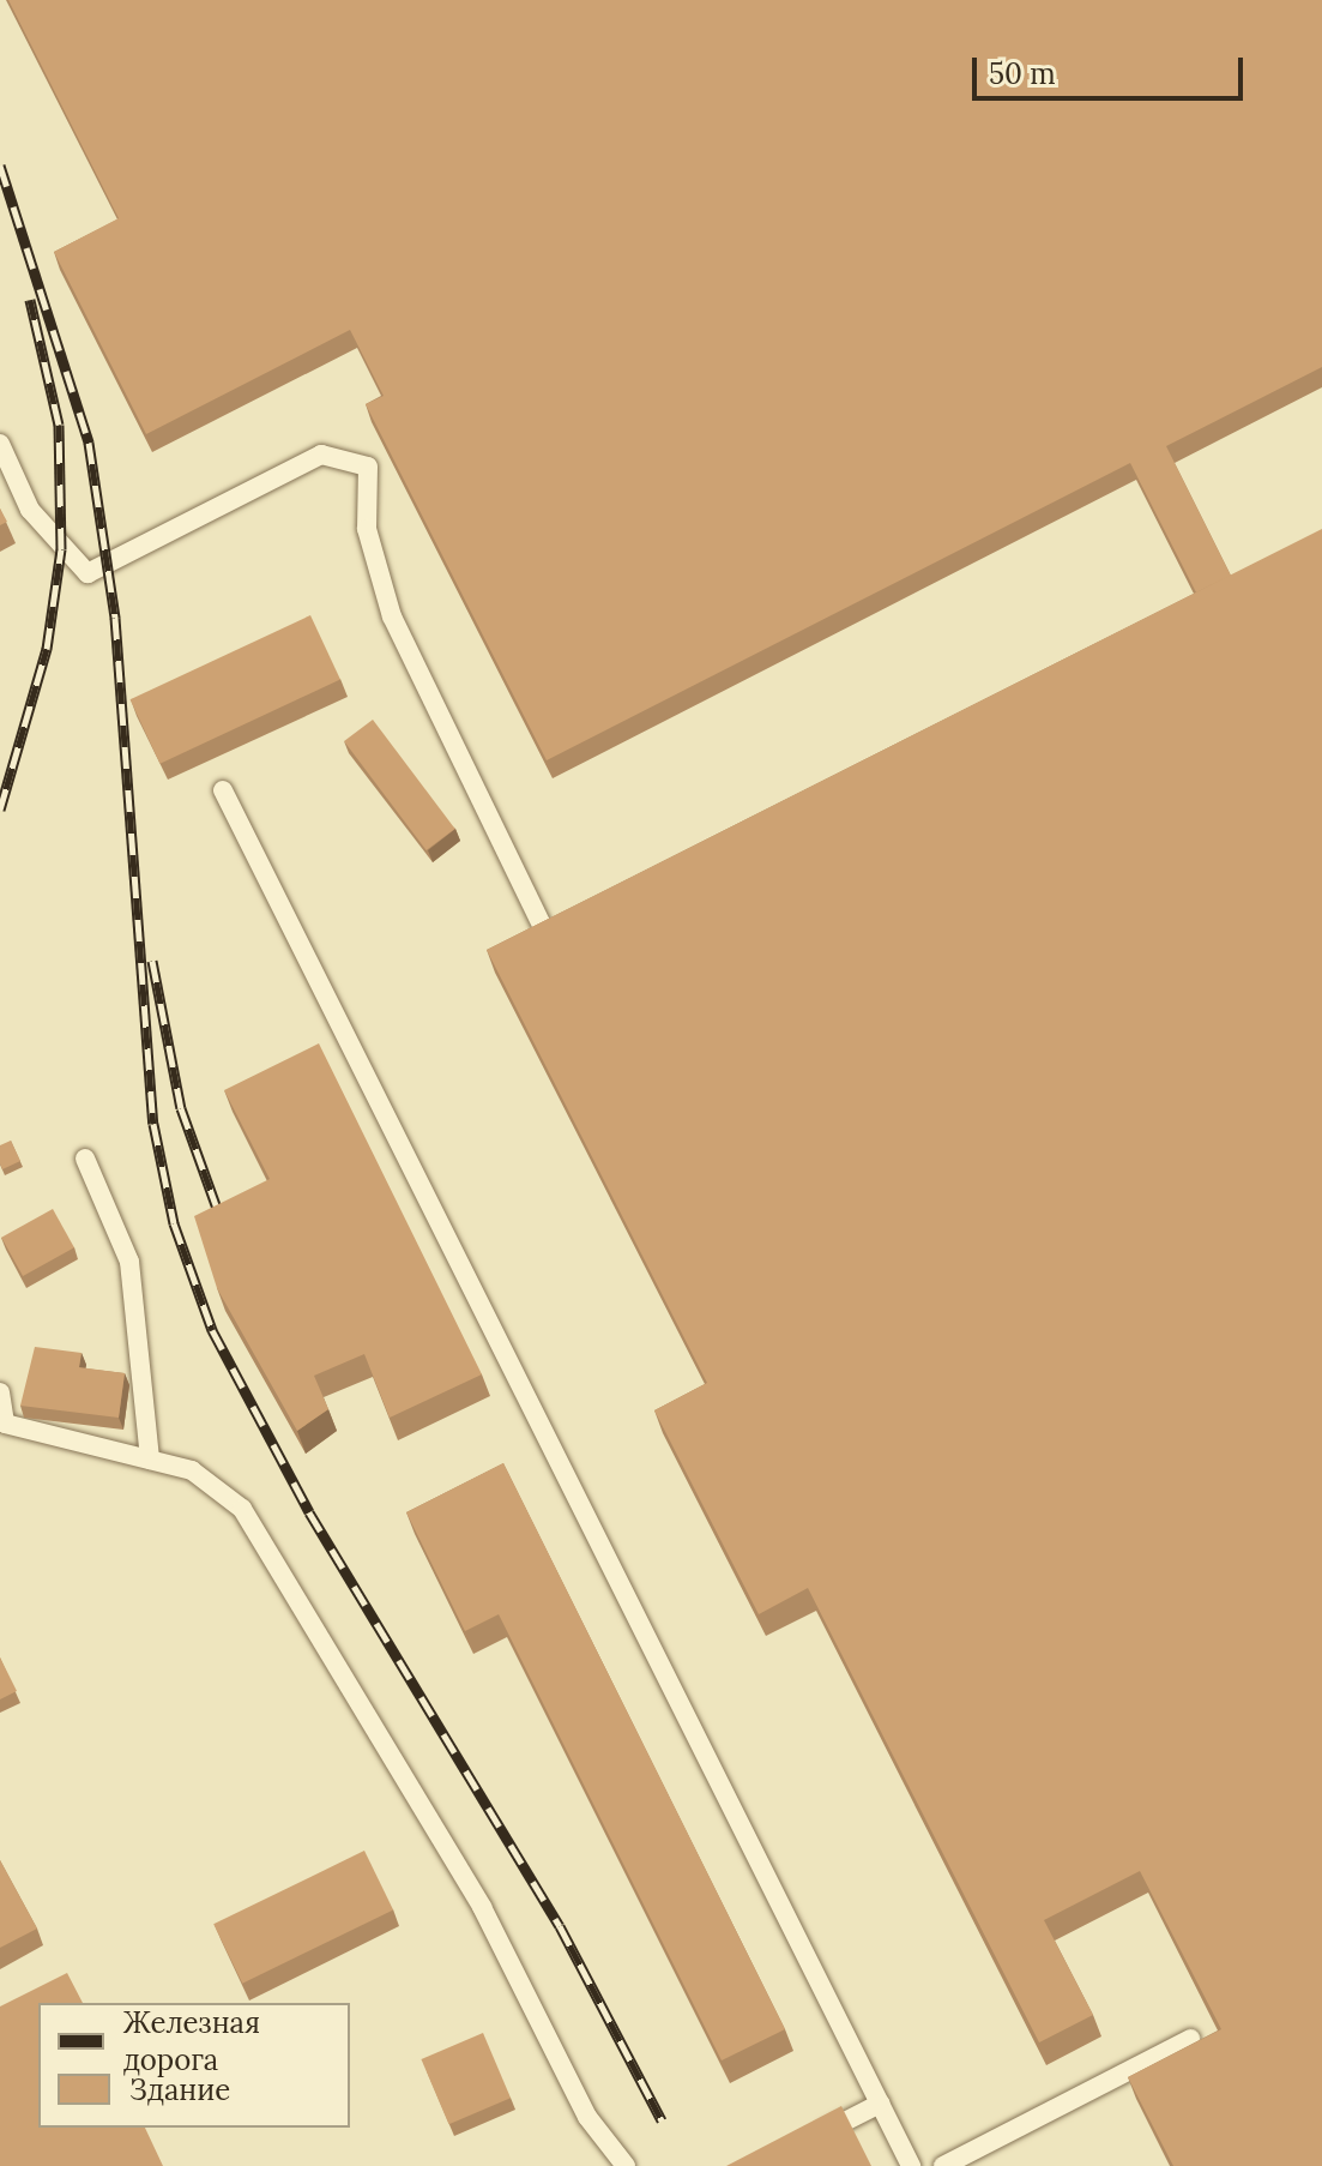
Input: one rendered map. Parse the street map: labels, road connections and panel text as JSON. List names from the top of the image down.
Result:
{
  "legend": ["Железная дорога", "Здание"],
  "scale_bar": "50 m"
}
